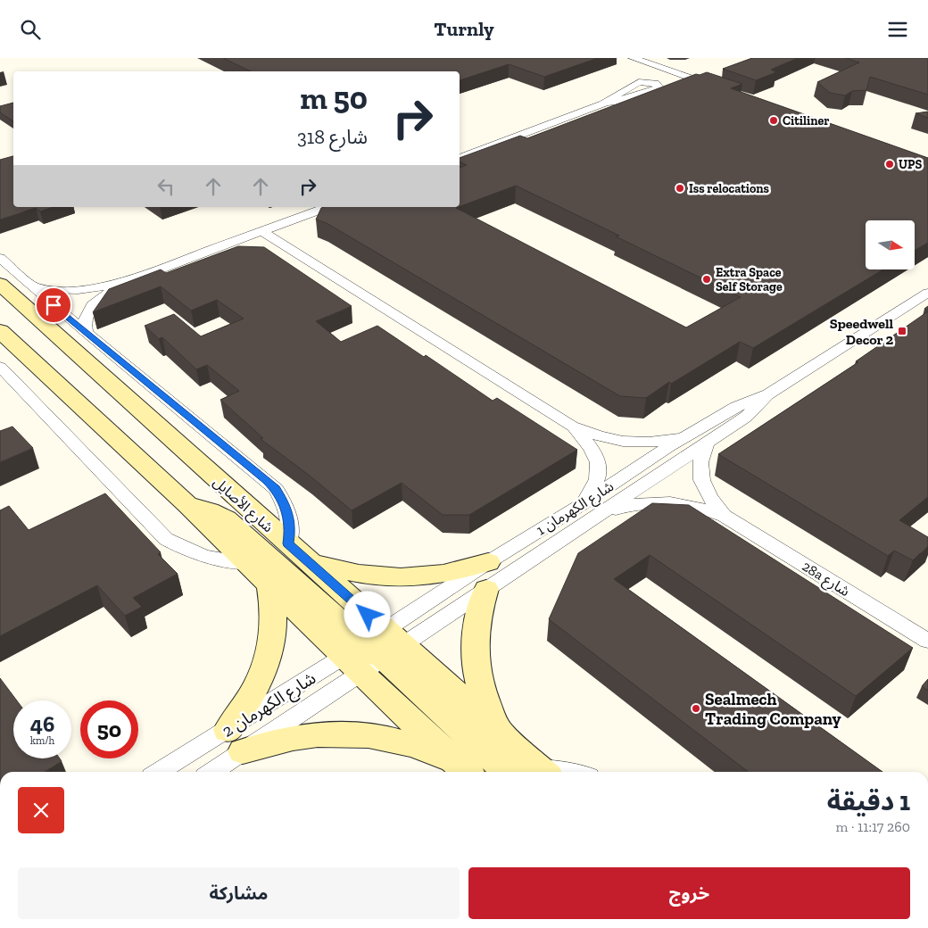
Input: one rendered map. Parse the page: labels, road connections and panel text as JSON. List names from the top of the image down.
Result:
{
  "streets": {
    "main road": ["شارع الأصايل"],
    "street": ["شارع الكهرمان 1", "28a شارع", "شارع الكهرمان 2"]
  },
  "crossings": [
    ["شارع الأصايل", "شارع الكهرمان 1"],
    ["شارع الأصايل", "شارع الكهرمان 2"],
    ["شارع الكهرمان 1", "28a شارع"],
    ["شارع الكهرمان 1", "شارع الكهرمان 2"]
  ],
  "places": {
    "other": [
      "Citiliner",
      "UPS",
      "Iss relocations",
      "Extra Space Self Storage",
      "Sealmech Trading Company"
    ],
    "transit": ["Speedwell Decor 2"]
  },
  "north": "right",
  "page": {
    "header": "Turnly",
    "turn": ["50 m", "شارع 318"],
    "speed": "46 km/h",
    "limit": "50",
    "heading": ["1 دقيقة", "260 m · 11:17"],
    "buttons": ["خروج", "مشاركة"]
  }
}
